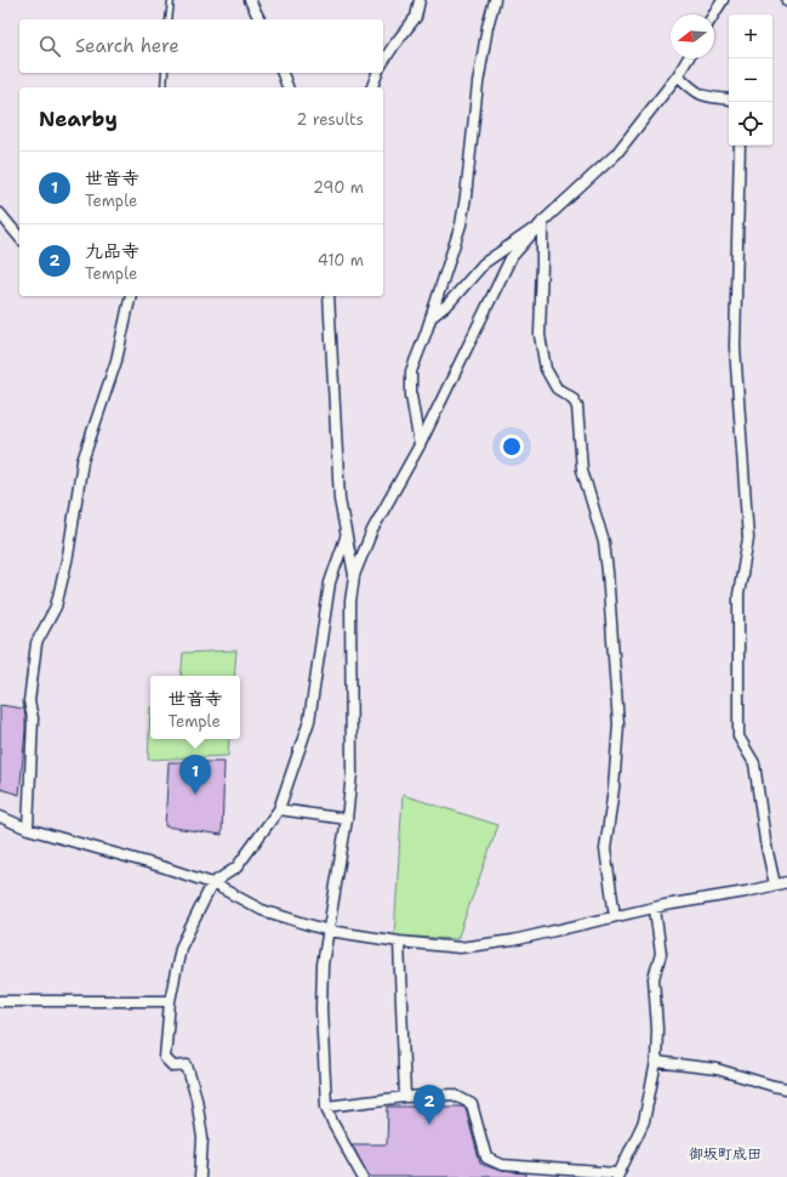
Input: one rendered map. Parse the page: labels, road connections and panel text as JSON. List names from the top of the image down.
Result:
{
  "districts": ["御坂町成田"],
  "north": "left",
  "page": {
    "map_buttons": ["+", "−"],
    "search": "Search here",
    "heading": ["Nearby", "2 results"],
    "list": [
      {
        "mark": "1",
        "name": "世音寺",
        "note": "Temple",
        "value": "290 m"
      },
      {
        "mark": "2",
        "name": "九品寺",
        "note": "Temple",
        "value": "410 m"
      }
    ],
    "popup": ["世音寺", "Temple"],
    "pins": ["1", "2"]
  }
}
